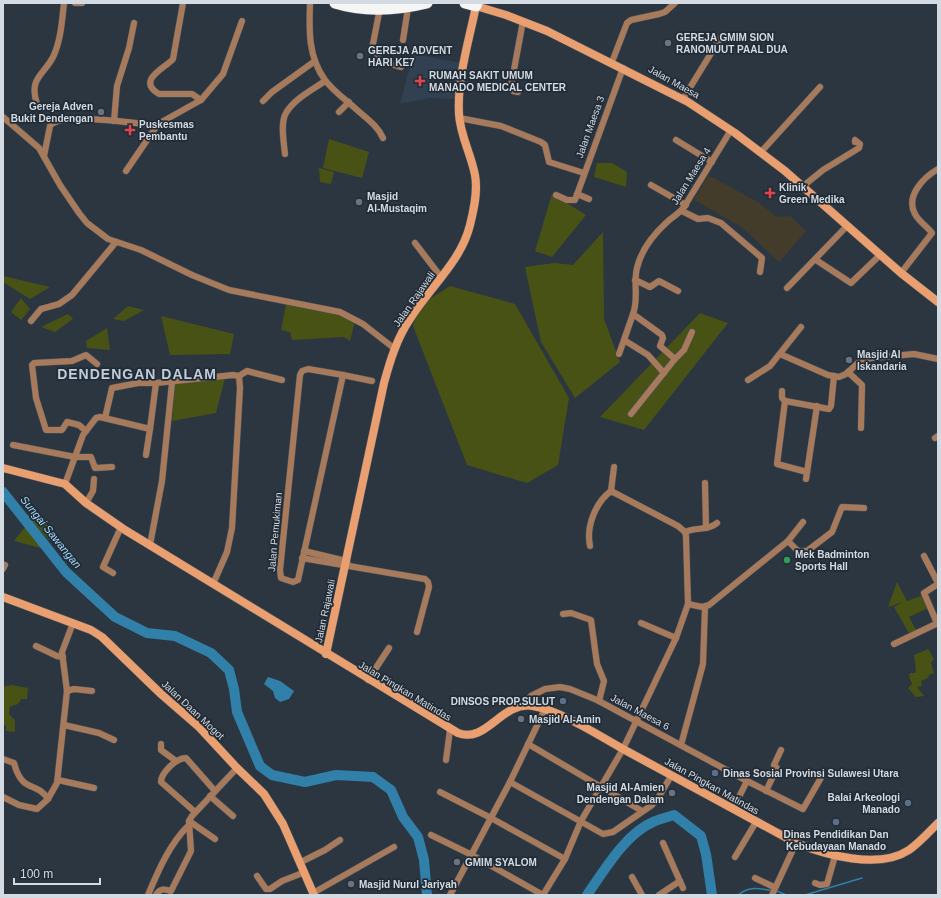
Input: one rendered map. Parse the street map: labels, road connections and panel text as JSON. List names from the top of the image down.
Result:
{
  "streets": {
    "highway": ["Jalan Maesa"],
    "street": [
      "Jalan Maesa 3",
      "Jalan Maesa 4",
      "Jalan Rajawali",
      "Jalan Pemukiman",
      "Jalan Pingkan Matindas",
      "Jalan Daan Mogot",
      "Jalan Maesa 6"
    ]
  },
  "crossings": [
    ["Jalan Maesa", "Jalan Maesa 3"],
    ["Jalan Maesa", "Jalan Maesa 4"],
    ["Jalan Maesa", "Jalan Rajawali"],
    ["Jalan Rajawali", "Jalan Pingkan Matindas"],
    ["Jalan Pingkan Matindas", "Jalan Maesa 6"]
  ],
  "districts": ["DENDENGAN DALAM"],
  "water": ["Sungai Sawangan"],
  "places": {
    "other": [
      "GEREJA GMIM SION RANOMUUT PAAL DUA",
      "GEREJA ADVENT HARI KE7",
      "Gereja Adven Bukit Dendengan",
      "Masjid Al-Mustaqim",
      "Masjid Al Iskandaria",
      "Mek Badminton Sports Hall",
      "DINSOS PROP.SULUT",
      "Masjid Al-Amin",
      "Dinas Sosial Provinsi Sulawesi Utara",
      "Masjid Al-Amien Dendengan Dalam",
      "Balai Arkeologi Manado",
      "Dinas Pendidikan Dan Kebudayaan Manado",
      "GMIM SYALOM",
      "Masjid Nurul Jariyah"
    ],
    "health": ["RUMAH SAKIT UMUM MANADO MEDICAL CENTER", "Puskesmas Pembantu", "Klinik Green Medika"]
  },
  "scale_bar": "100 m"
}
